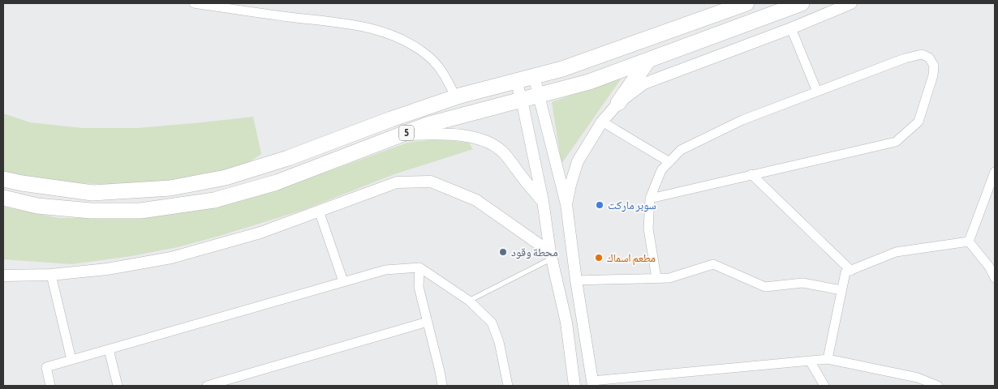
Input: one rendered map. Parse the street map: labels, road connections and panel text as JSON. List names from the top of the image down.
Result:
{
  "streets": {
    "highway": ["5"]
  },
  "places": ["سوبر ماركت", "محطة وقود", "مطعم اسماك"]
}
